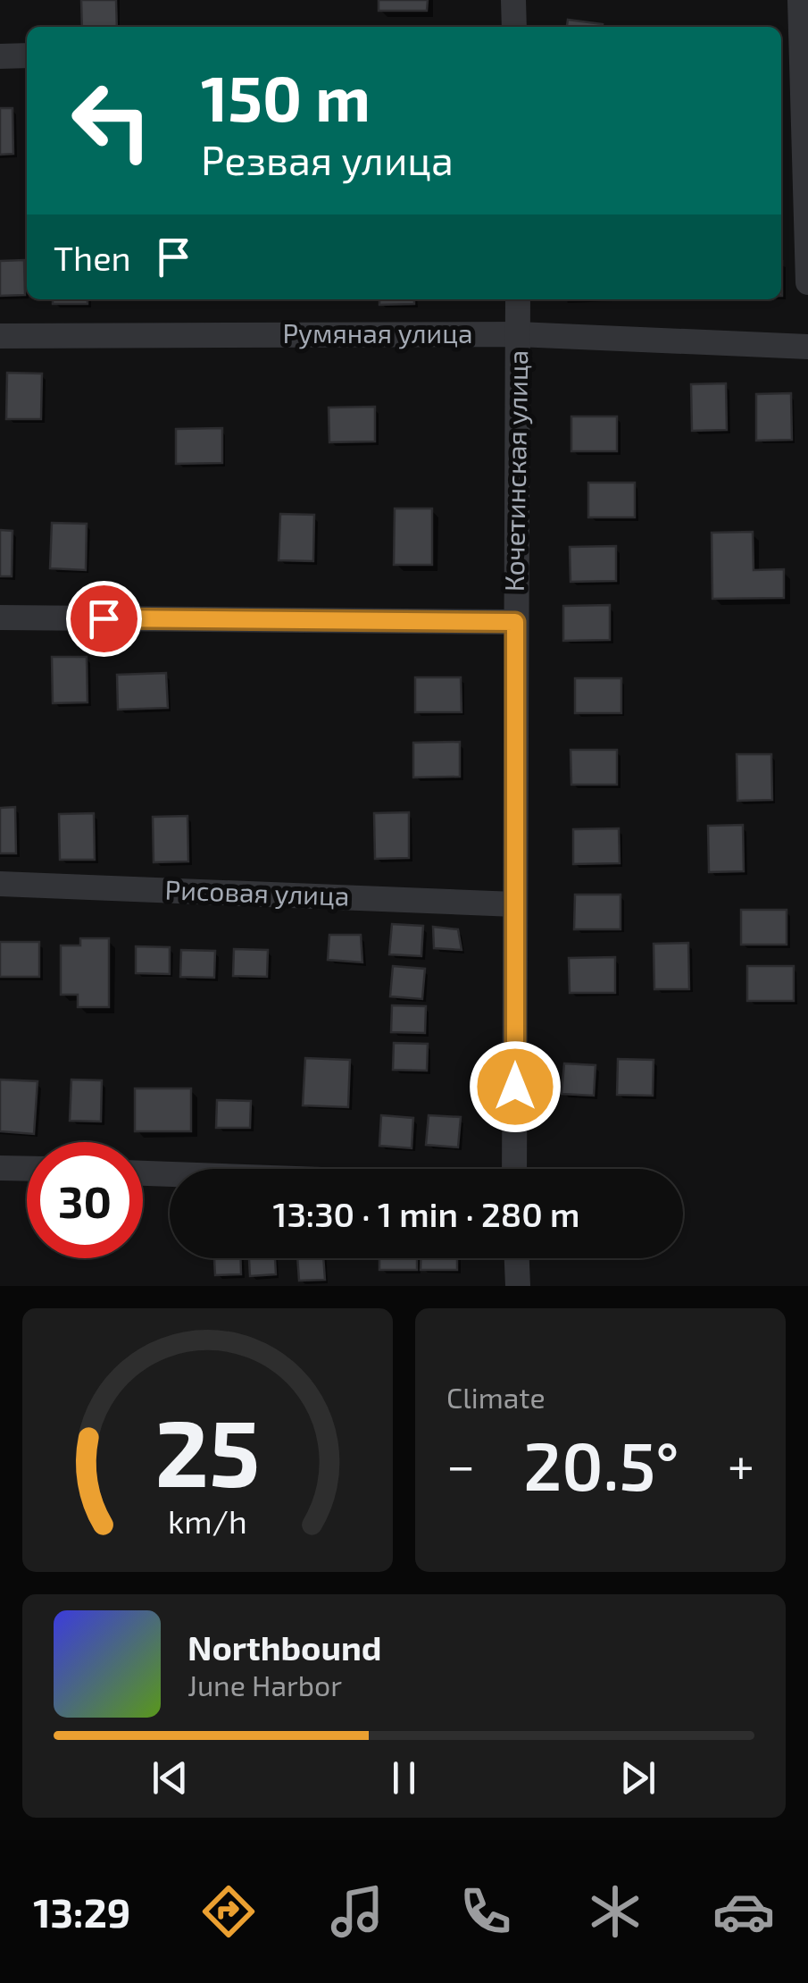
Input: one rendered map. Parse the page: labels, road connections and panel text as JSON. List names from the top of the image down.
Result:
{
  "streets": {
    "street": ["Румяная улица", "Кочетинская улица", "Рисовая улица"]
  },
  "crossings": [
    ["Румяная улица", "Кочетинская улица"],
    ["Кочетинская улица", "Рисовая улица"]
  ],
  "page": {
    "turn": ["150 m", "Резвая улица"],
    "then": "Then",
    "limit": "30",
    "trip": "13:30 · 1 min · 280 m",
    "tile": "Climate",
    "heat": ["−", "20.5°", "+"],
    "song": ["Northbound", "June Harbor"],
    "tabs": "13:29",
    "gauge": ["25", "km/h"]
  }
}
